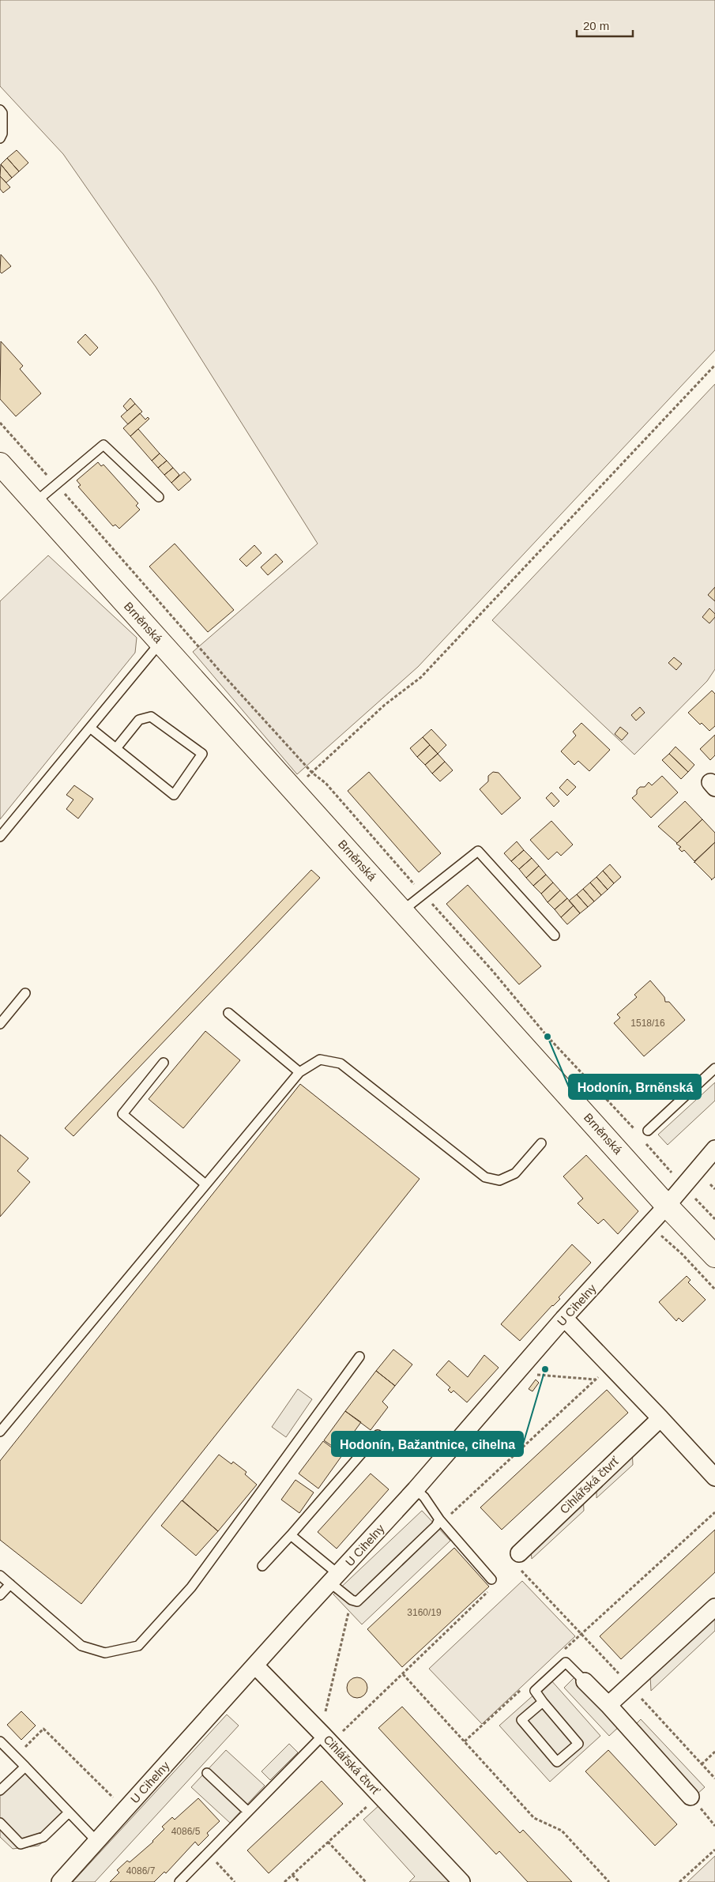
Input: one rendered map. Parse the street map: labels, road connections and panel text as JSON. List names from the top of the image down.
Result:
{
  "streets": {
    "main road": ["Brněnská"],
    "street": ["U Cihelny", "Cihlářská čtvrť"]
  },
  "crossings": [
    ["Brněnská", "U Cihelny"],
    ["U Cihelny", "Cihlářská čtvrť"]
  ],
  "places": ["Hodonín, Brněnská", "Hodonín, Bažantnice, cihelna"],
  "house_numbers": [
    "1518/16",
    "3160/19",
    "4086/5",
    "4086/7"
  ],
  "scale_bar": "20 m"
}
